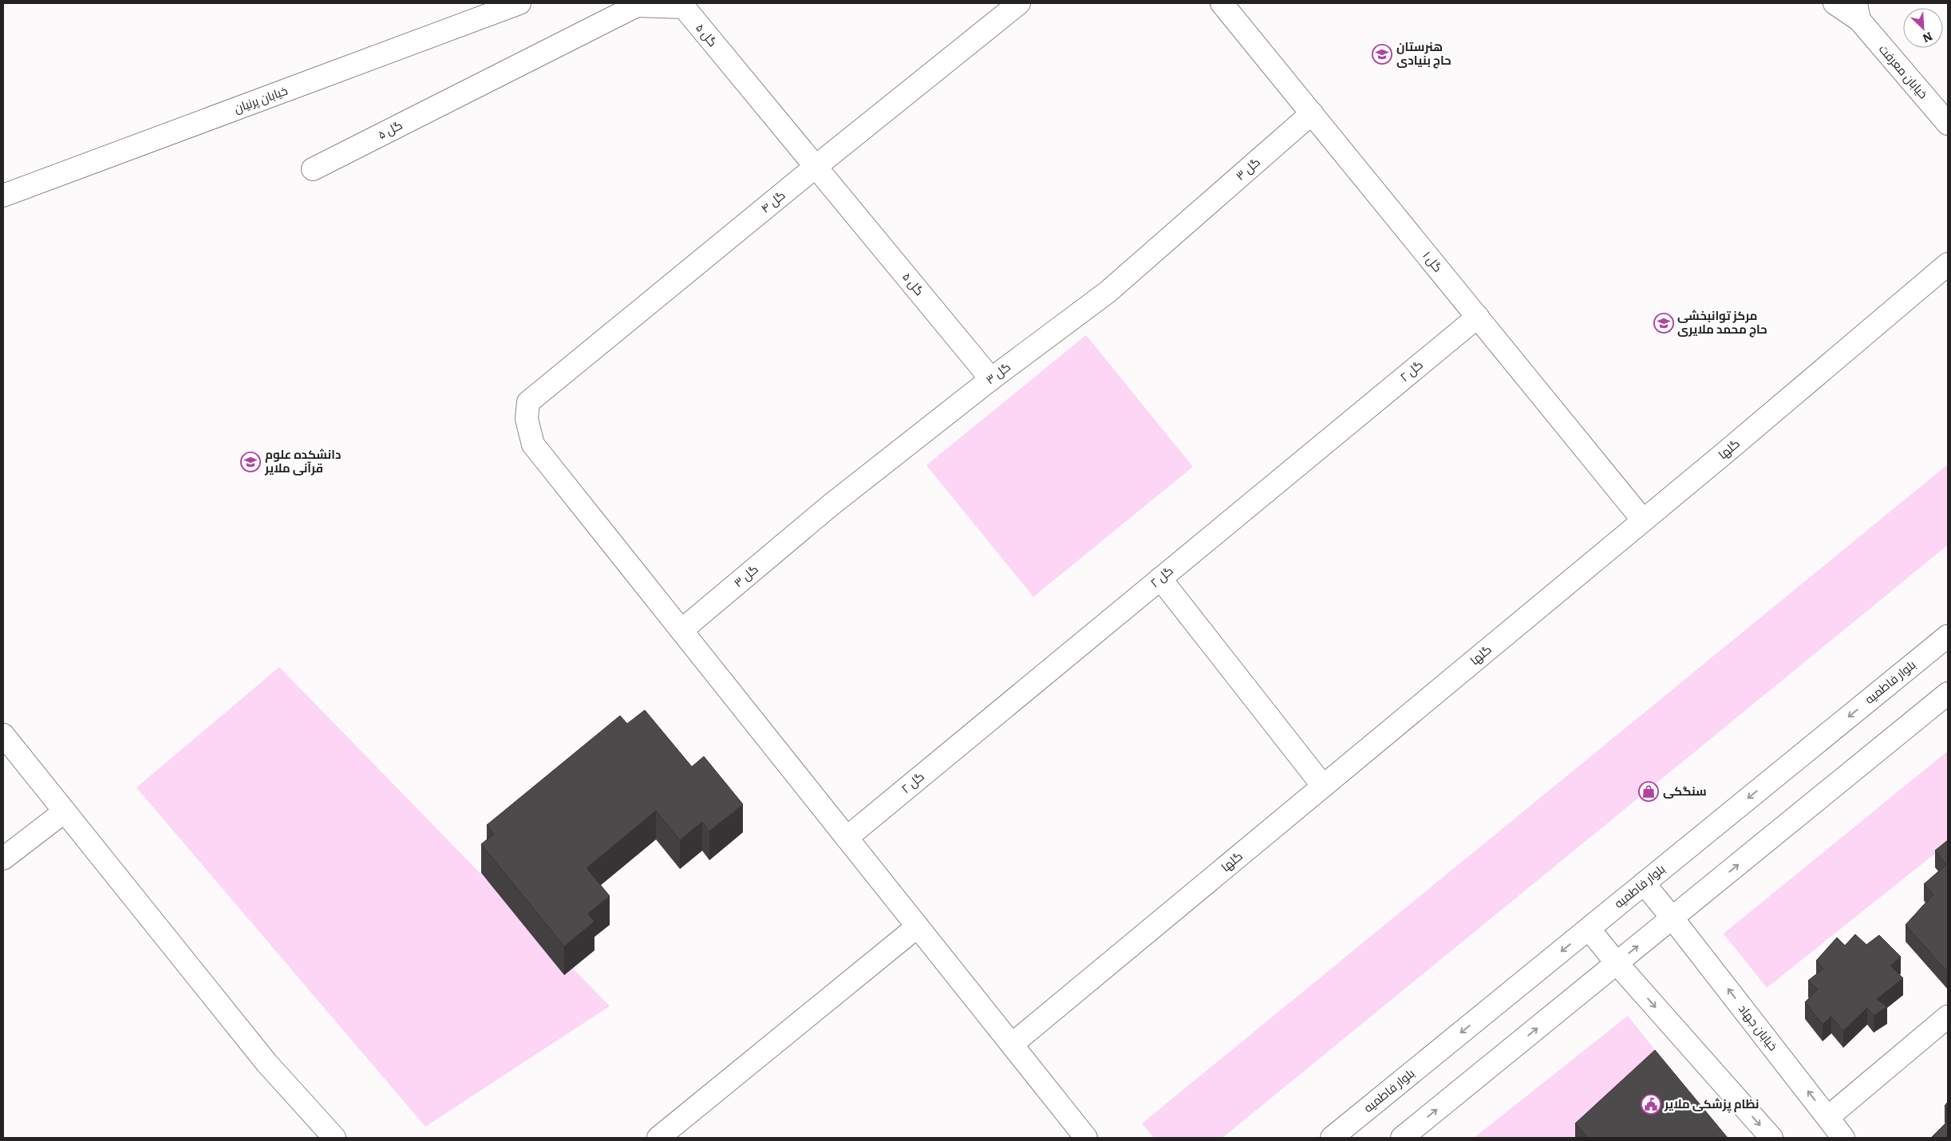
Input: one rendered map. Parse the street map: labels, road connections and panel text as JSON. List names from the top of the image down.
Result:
{
  "streets": {
    "street": [
      "گل ۵",
      "خیابان معرفت",
      "خیابان پرنیان",
      "گل ۳",
      "گل ۴",
      "گل ۱",
      "گل ۲",
      "گلها",
      "بلوار فاطمیه",
      "خیابان جهاد"
    ]
  },
  "crossings": [
    ["گل ۵", "گل ۳"],
    ["گل ۵", "گل ۴"],
    ["گل ۳", "گل ۴"],
    ["گل ۳", "گل ۱"],
    ["گل ۱", "گل ۲"],
    ["گل ۱", "گلها"],
    ["بلوار فاطمیه", "خیابان جهاد"]
  ],
  "places": {
    "school or university": ["هنرستان حاج بنیادی", "مرکز توانبخشی حاج محمد ملایری", "دانشکده علوم قرآنی ملایر"],
    "shop": ["سنگکی"],
    "public building": ["نظام پزشکی ملایر"]
  },
  "north": "bottom right"
}
